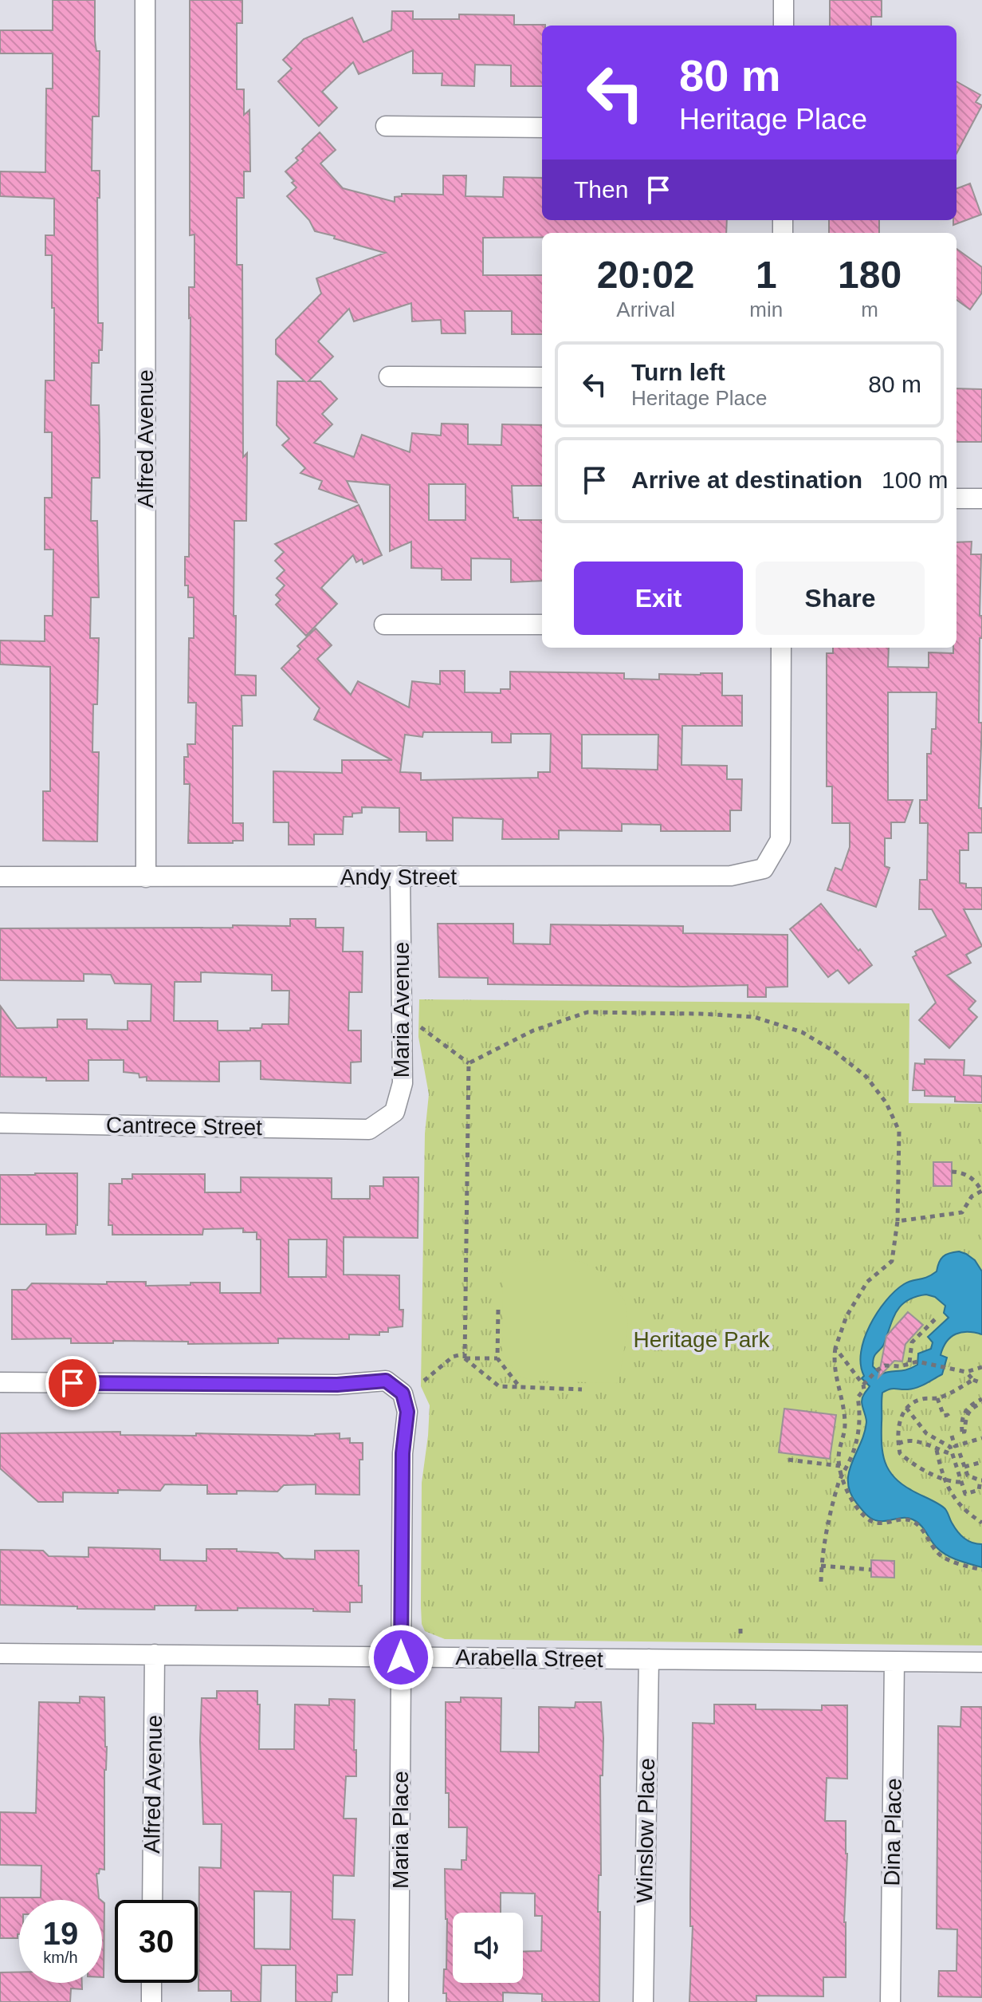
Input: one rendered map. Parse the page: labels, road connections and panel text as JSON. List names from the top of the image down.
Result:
{
  "streets": {
    "street": [
      "Alfred Avenue",
      "Andy Street",
      "Maria Avenue",
      "Cantrece Street",
      "Arabella Street",
      "Maria Place",
      "Winslow Place",
      "Dina Place"
    ]
  },
  "crossings": [
    ["Alfred Avenue", "Andy Street"],
    ["Alfred Avenue", "Arabella Street"],
    ["Andy Street", "Maria Avenue"],
    ["Maria Avenue", "Cantrece Street"],
    ["Arabella Street", "Maria Place"],
    ["Arabella Street", "Winslow Place"],
    ["Arabella Street", "Dina Place"]
  ],
  "parks": ["Heritage Park"],
  "page": {
    "turn": ["80 m", "Heritage Place"],
    "then": "Then",
    "eta": [
      "20:02",
      "Arrival",
      "1",
      "min",
      "180",
      "m"
    ],
    "list": [
      {
        "name": "Turn left",
        "note": "Heritage Place",
        "value": "80 m"
      },
      {
        "name": "Arrive at destination",
        "value": "100 m"
      }
    ],
    "buttons": ["Exit", "Share"],
    "speed": "19 km/h",
    "limit": "30"
  }
}
